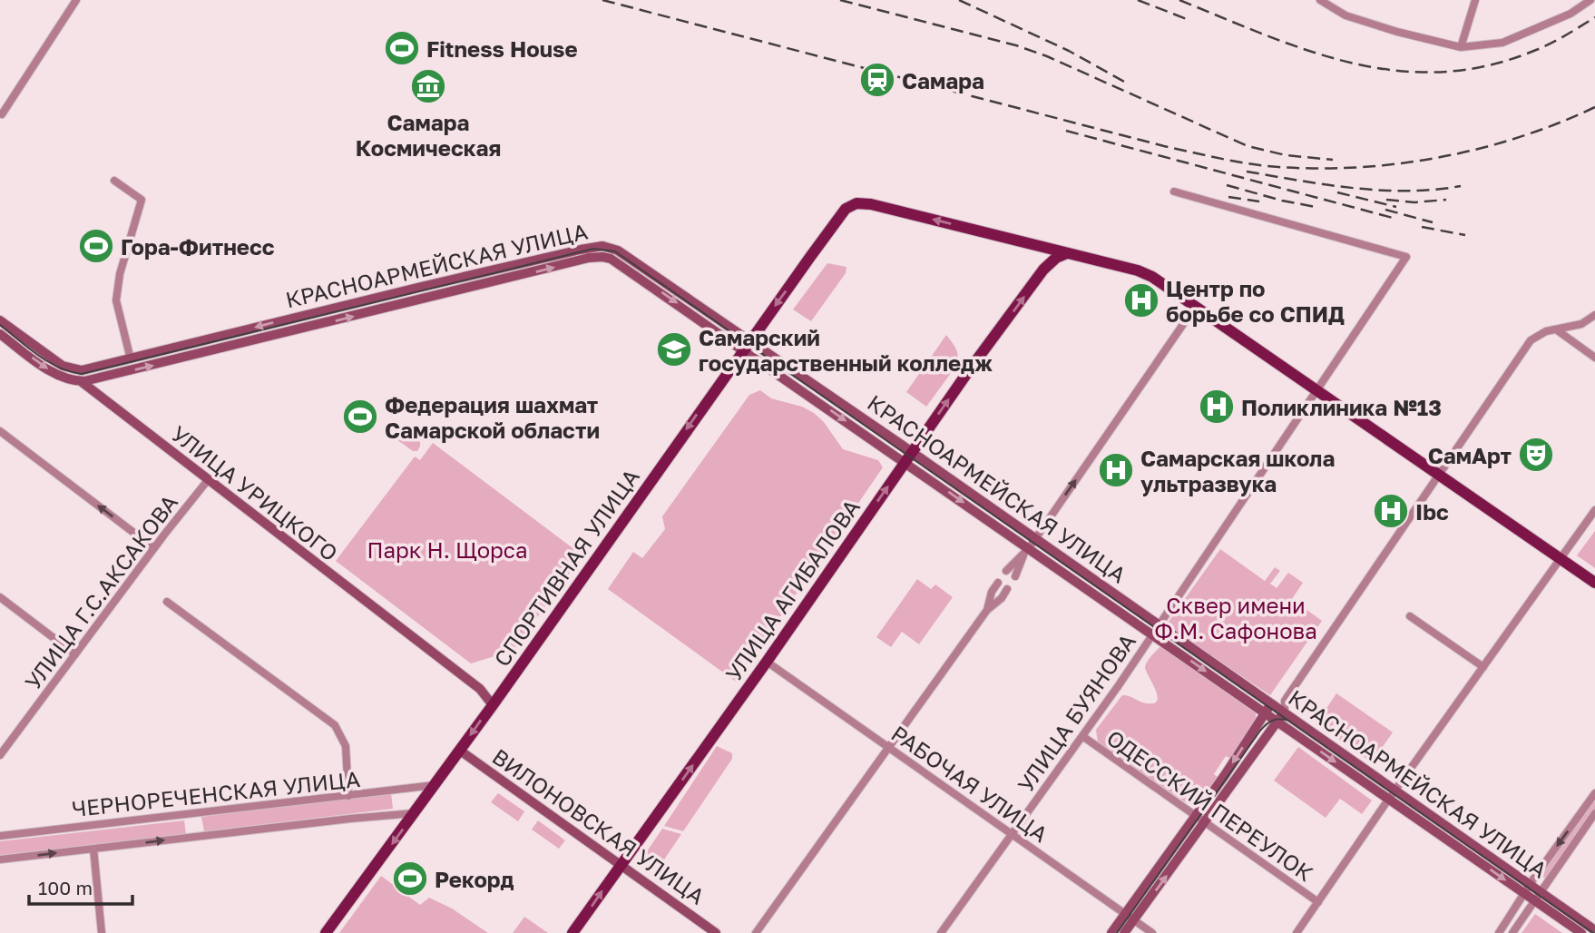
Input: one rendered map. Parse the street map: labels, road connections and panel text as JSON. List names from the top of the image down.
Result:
{
  "streets": {
    "main road": [
      "КРАСНОАРМЕЙСКАЯ УЛИЦА",
      "УЛИЦА УРИЦКОГО",
      "СПОРТИВНАЯ УЛИЦА",
      "УЛИЦА АГИБАЛОВА",
      "ВИЛОНОВСКАЯ УЛИЦА"
    ],
    "street": [
      "УЛИЦА Г.С.АКСАКОВА",
      "УЛИЦА БУЯНОВА",
      "РАБОЧАЯ УЛИЦА",
      "ЧЕРНОРЕЧЕНСКАЯ УЛИЦА",
      "ОДЕССКИЙ ПЕРЕУЛОК"
    ]
  },
  "crossings": [
    ["КРАСНОАРМЕЙСКАЯ УЛИЦА", "СПОРТИВНАЯ УЛИЦА"],
    ["КРАСНОАРМЕЙСКАЯ УЛИЦА", "УЛИЦА АГИБАЛОВА"],
    ["КРАСНОАРМЕЙСКАЯ УЛИЦА", "УЛИЦА БУЯНОВА"],
    ["УЛИЦА УРИЦКОГО", "СПОРТИВНАЯ УЛИЦА"],
    ["УЛИЦА УРИЦКОГО", "УЛИЦА Г.С.АКСАКОВА"],
    ["СПОРТИВНАЯ УЛИЦА", "УЛИЦА АГИБАЛОВА"],
    ["СПОРТИВНАЯ УЛИЦА", "УЛИЦА БУЯНОВА"],
    ["СПОРТИВНАЯ УЛИЦА", "ЧЕРНОРЕЧЕНСКАЯ УЛИЦА"],
    ["СПОРТИВНАЯ УЛИЦА", "ВИЛОНОВСКАЯ УЛИЦА"],
    ["УЛИЦА АГИБАЛОВА", "РАБОЧАЯ УЛИЦА"],
    ["УЛИЦА АГИБАЛОВА", "ВИЛОНОВСКАЯ УЛИЦА"],
    ["УЛИЦА БУЯНОВА", "РАБОЧАЯ УЛИЦА"],
    ["УЛИЦА БУЯНОВА", "ОДЕССКИЙ ПЕРЕУЛОК"]
  ],
  "one_way": ["СПОРТИВНАЯ УЛИЦА", "УЛИЦА АГИБАЛОВА"],
  "parks": ["Парк Н. Щорса", "Cквер имени Ф.М. Сафонова"],
  "places": {
    "sports": [
      "Fitness House",
      "Гора-Фитнесс",
      "Федерация шахмат Самарской области",
      "Рекорд"
    ],
    "station": ["Самара"],
    "museum": ["Самара Космическая"],
    "hospital": [
      "Центр по борьбе со СПИД",
      "Поликлиника №13",
      "Самарская школа ультразвука",
      "Ibc"
    ],
    "school or university": ["Самарский государственный колледж"],
    "theatre": ["СамАрт"]
  },
  "scale_bar": "100 m"
}
